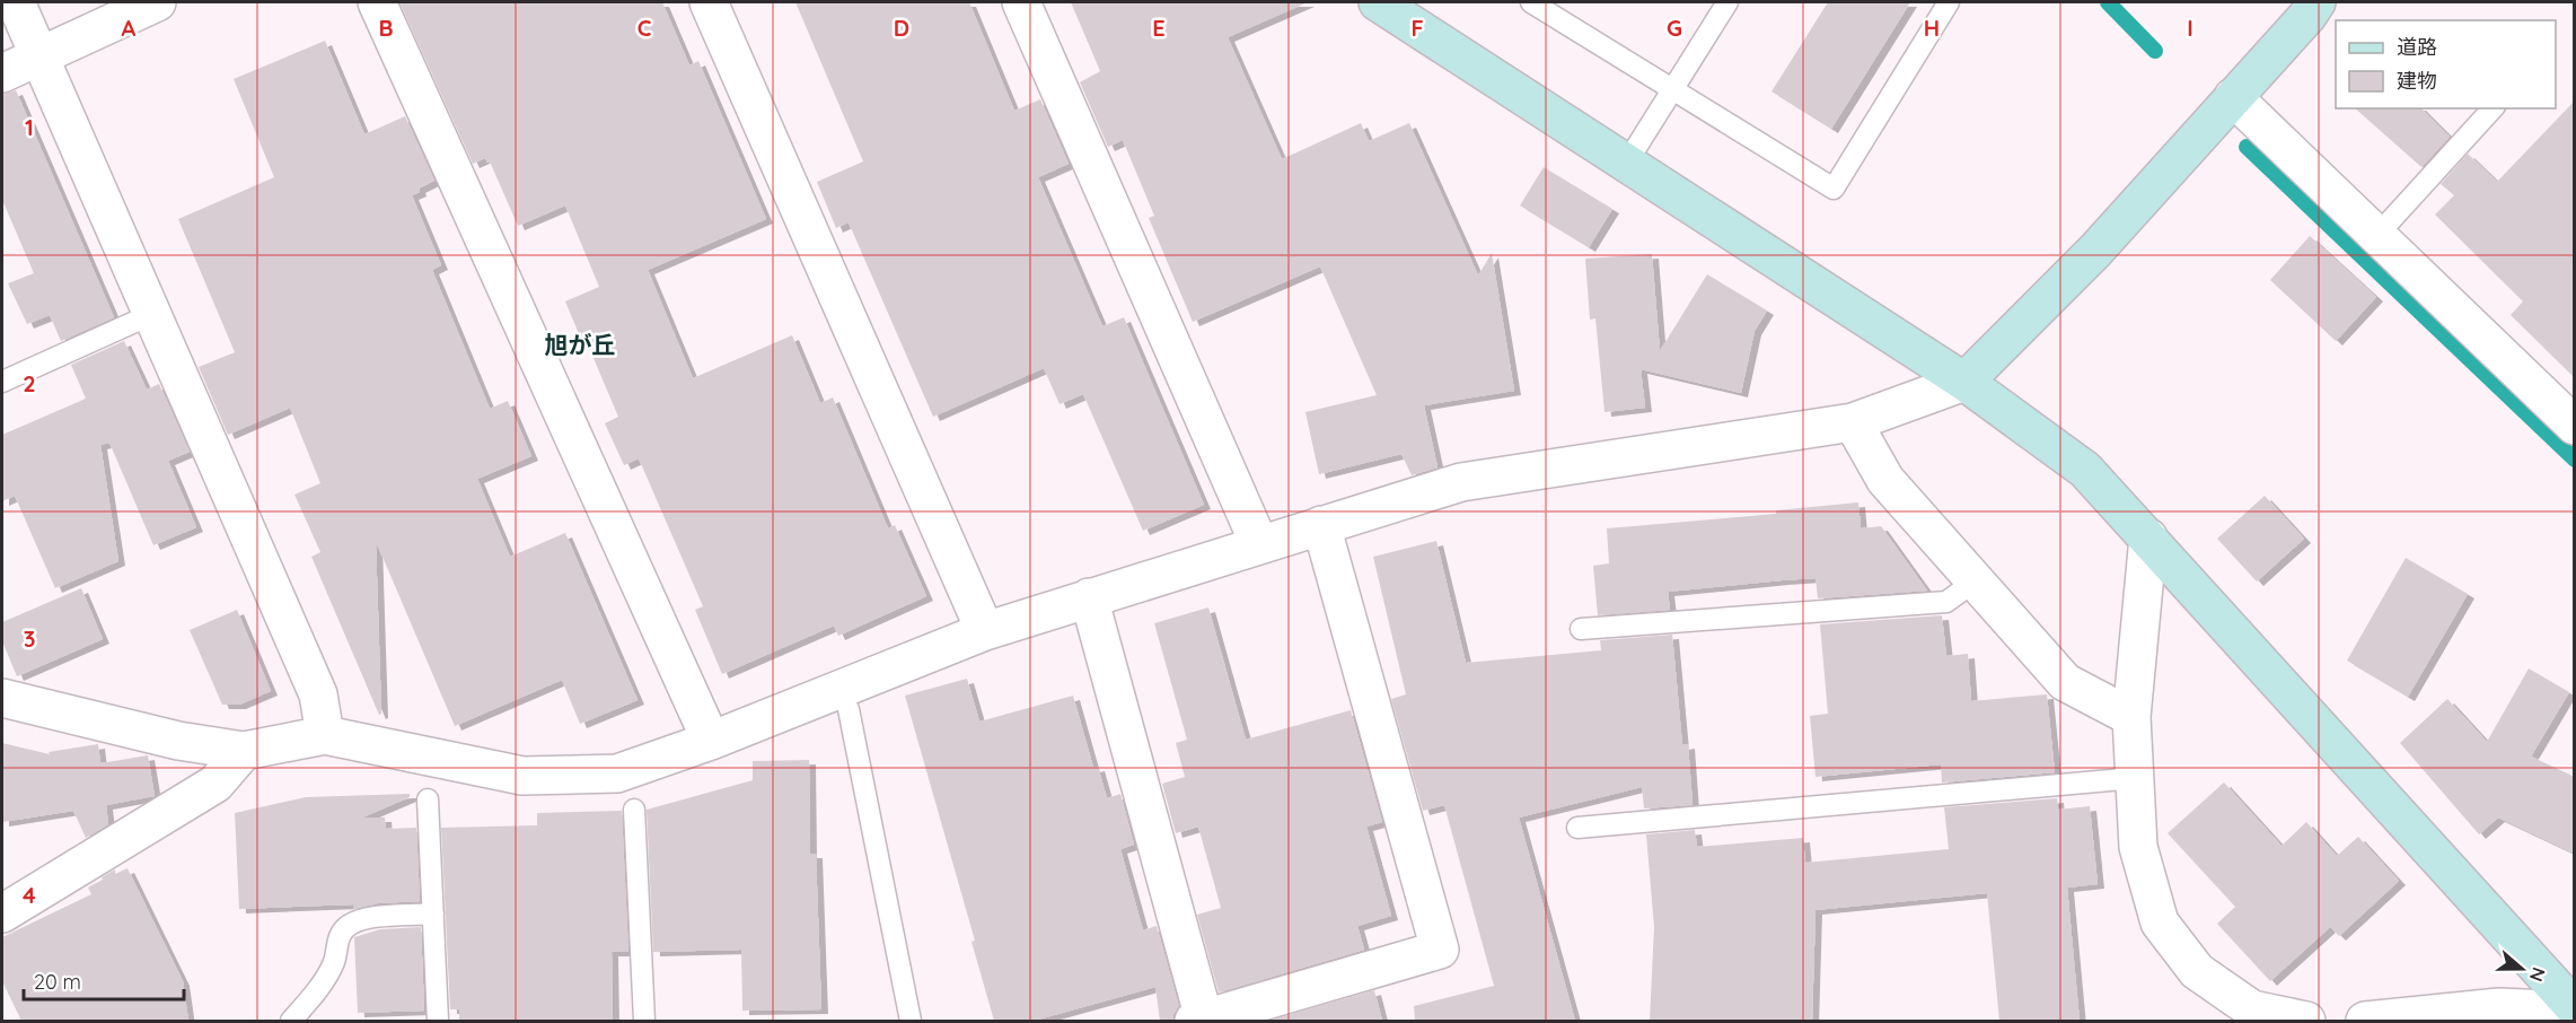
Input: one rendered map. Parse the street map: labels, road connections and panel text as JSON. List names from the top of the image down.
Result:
{
  "districts": ["旭が丘"],
  "legend": ["道路", "建物"],
  "scale_bar": "20 m",
  "north": "right",
  "grid": {
    "columns": [
      "A",
      "B",
      "C",
      "D",
      "E",
      "F",
      "G",
      "H",
      "I"
    ],
    "rows": [
      "1",
      "2",
      "3",
      "4"
    ]
  }
}
